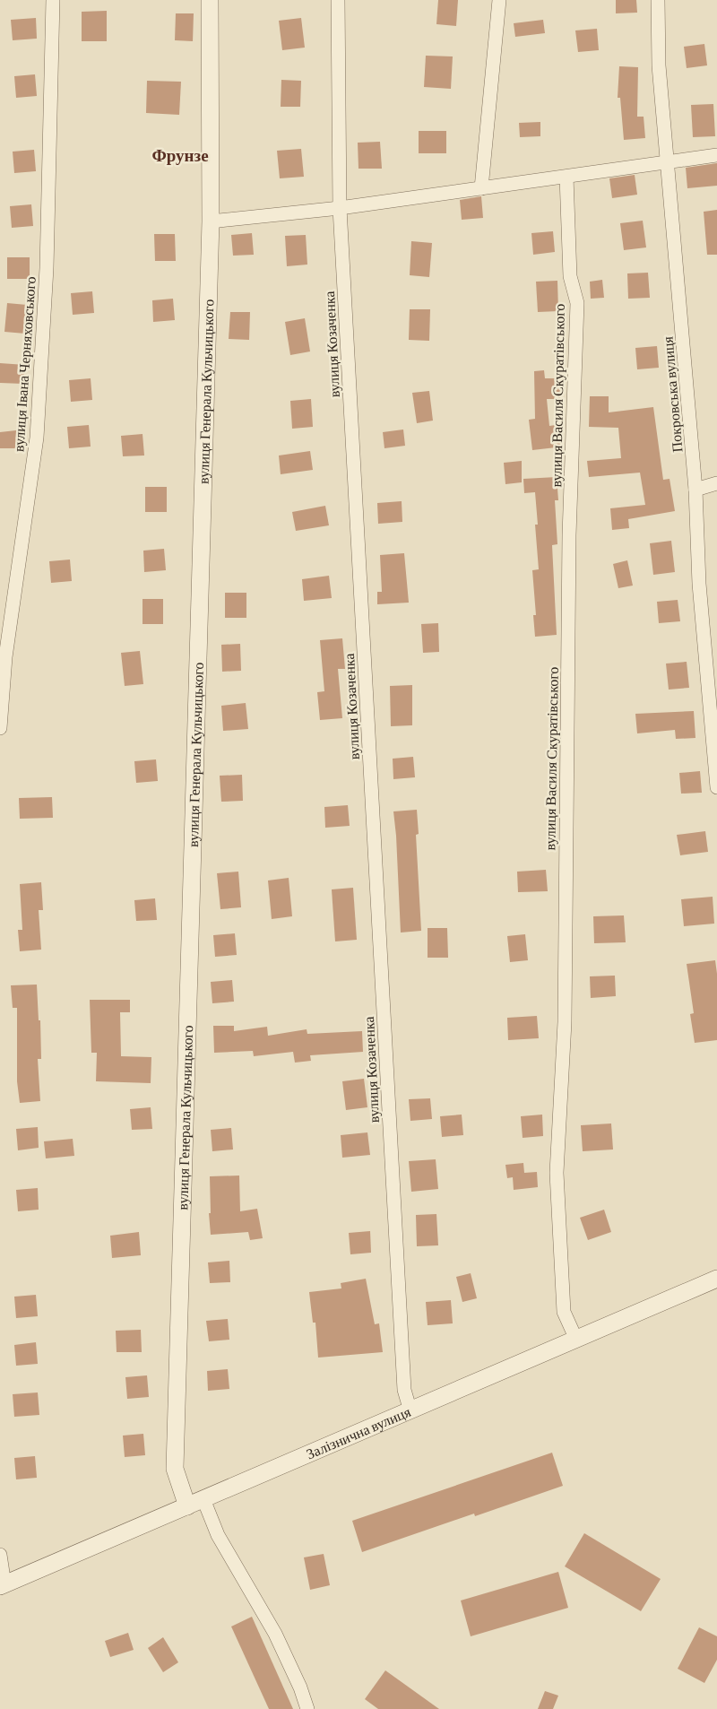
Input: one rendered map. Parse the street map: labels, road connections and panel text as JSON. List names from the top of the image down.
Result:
{
  "streets": {
    "street": [
      "вулиця Козаченка",
      "вулиця Івана Черняховського",
      "вулиця Генерала Кульчицького",
      "Покровська вулиця",
      "вулиця Василя Скуратівського",
      "Залізнична вулиця"
    ]
  },
  "crossings": [
    ["вулиця Козаченка", "Залізнична вулиця"],
    ["вулиця Генерала Кульчицького", "Залізнична вулиця"],
    ["вулиця Василя Скуратівського", "Залізнична вулиця"]
  ],
  "districts": ["Фрунзе"]
}
